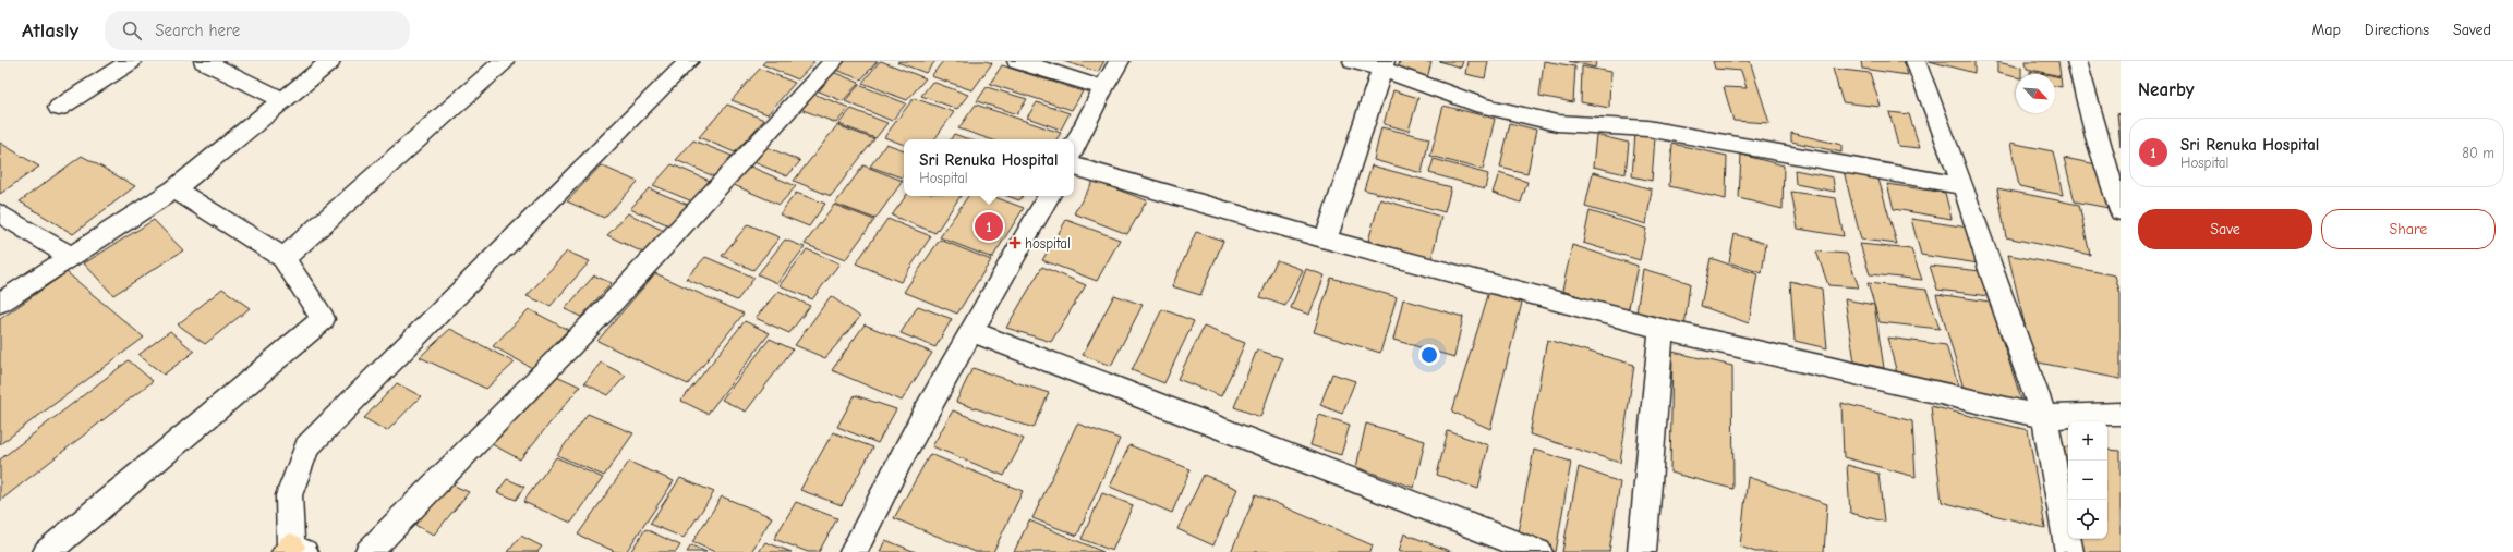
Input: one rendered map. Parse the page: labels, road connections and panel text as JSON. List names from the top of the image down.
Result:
{
  "places": {
    "health": ["hospital"]
  },
  "north": "bottom right",
  "page": {
    "header": "Atlasly",
    "search": "Search here",
    "nav": ["Map", "Directions", "Saved"],
    "heading": "Nearby",
    "list": [
      {
        "mark": "1",
        "name": "Sri Renuka Hospital",
        "note": "Hospital",
        "value": "80 m"
      }
    ],
    "popup": ["Sri Renuka Hospital", "Hospital"],
    "buttons": ["Save", "Share"],
    "pins": "1",
    "map_buttons": ["+", "−"]
  }
}
